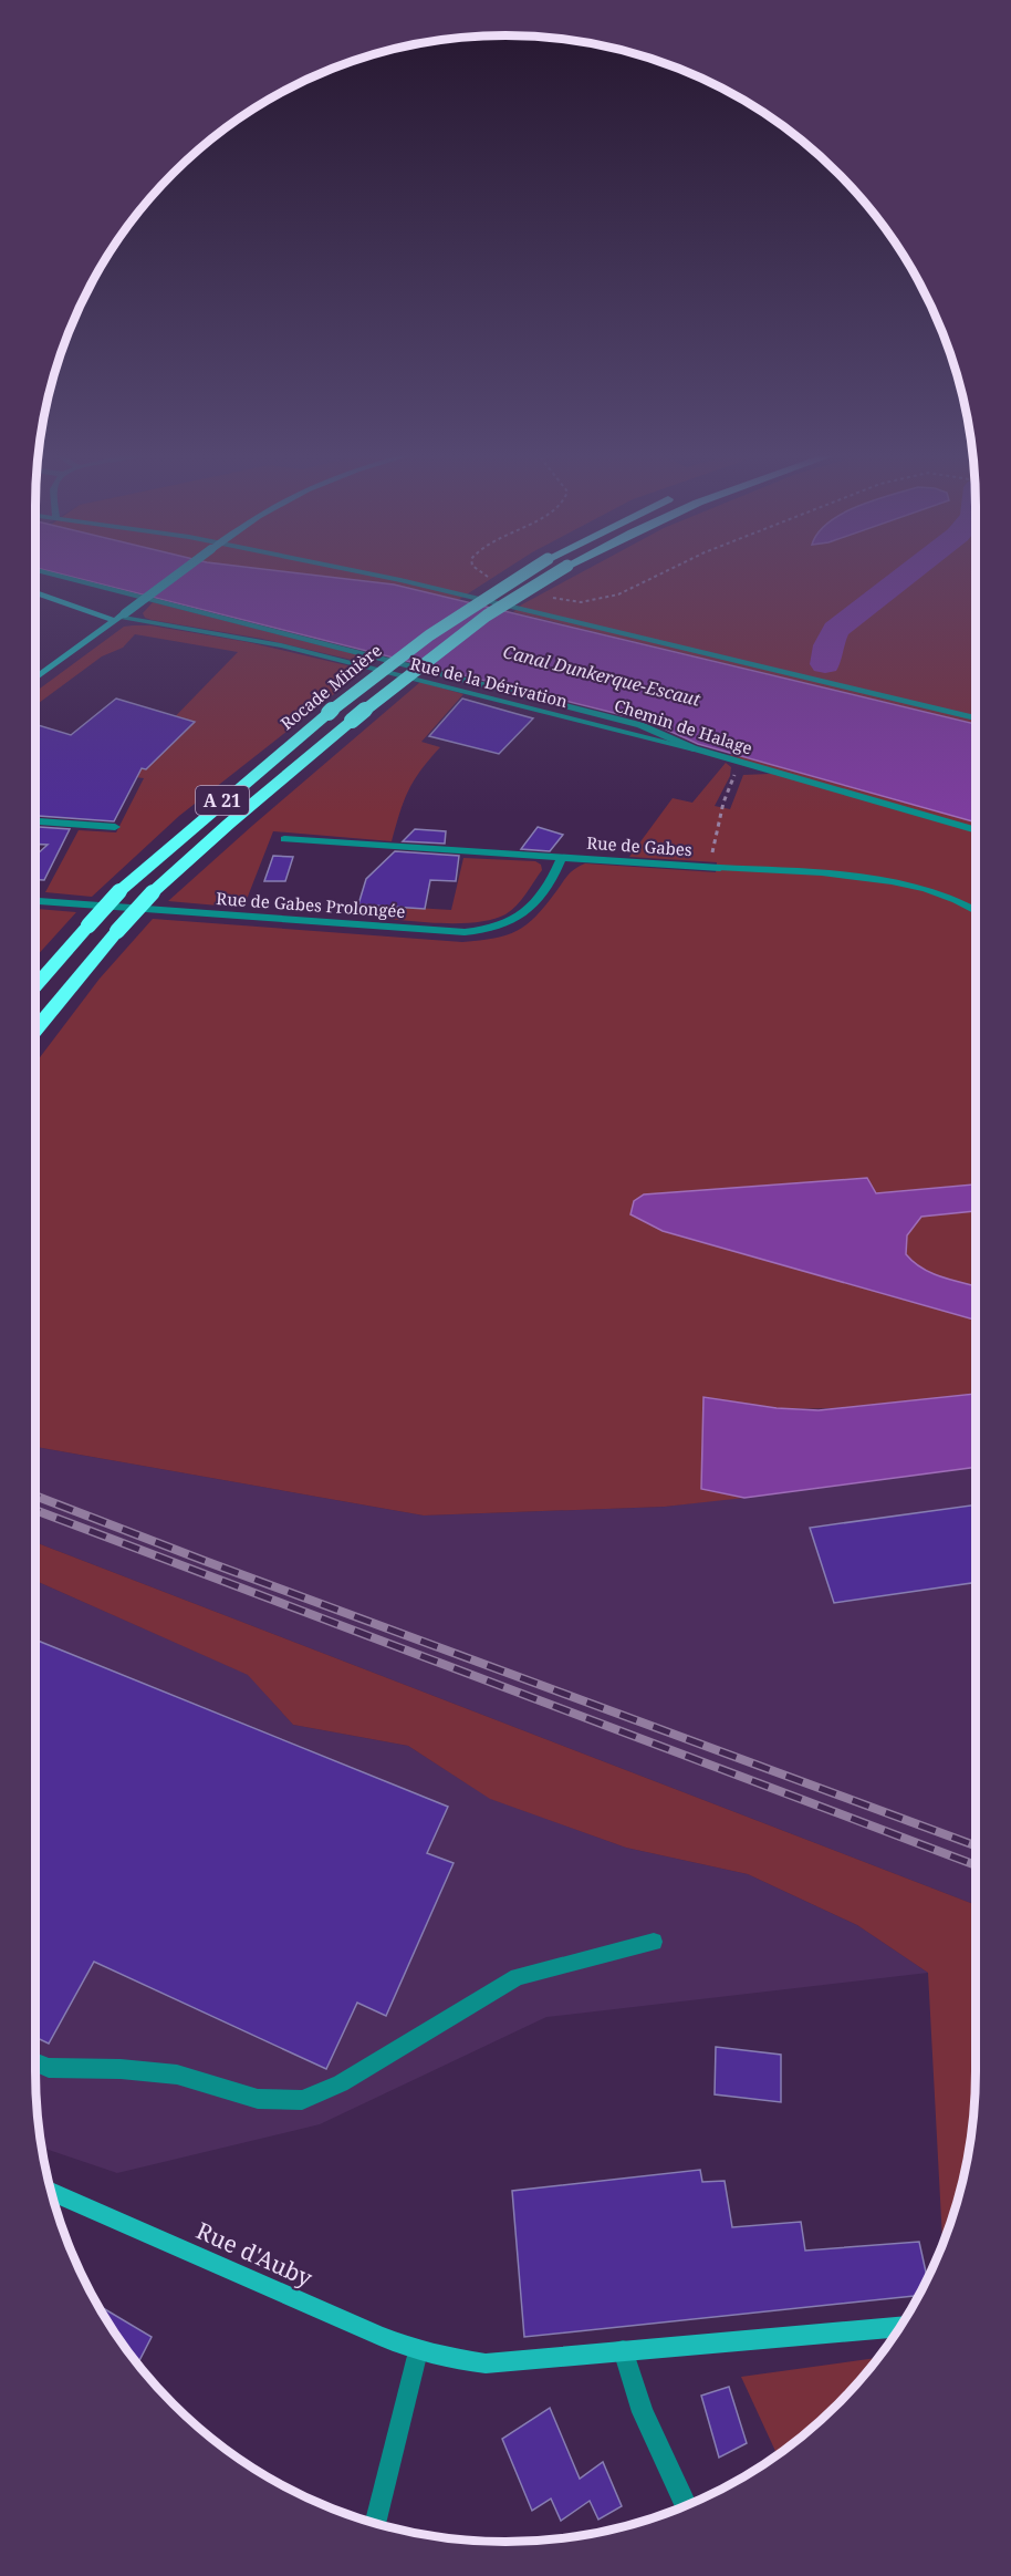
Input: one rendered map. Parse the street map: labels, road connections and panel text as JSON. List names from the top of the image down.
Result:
{
  "streets": {
    "highway": ["Rocade Minière", "A 21"],
    "street": [
      "Rue de la Dérivation",
      "Chemin de Halage",
      "Rue de Gabes",
      "Rue de Gabes Prolongée",
      "Rue d'Auby"
    ]
  },
  "crossings": [
    ["Rue de la Dérivation", "Chemin de Halage"],
    ["Rue de Gabes", "Rue de Gabes Prolongée"]
  ],
  "water": ["Canal Dunkerque-Escaut"]
}
